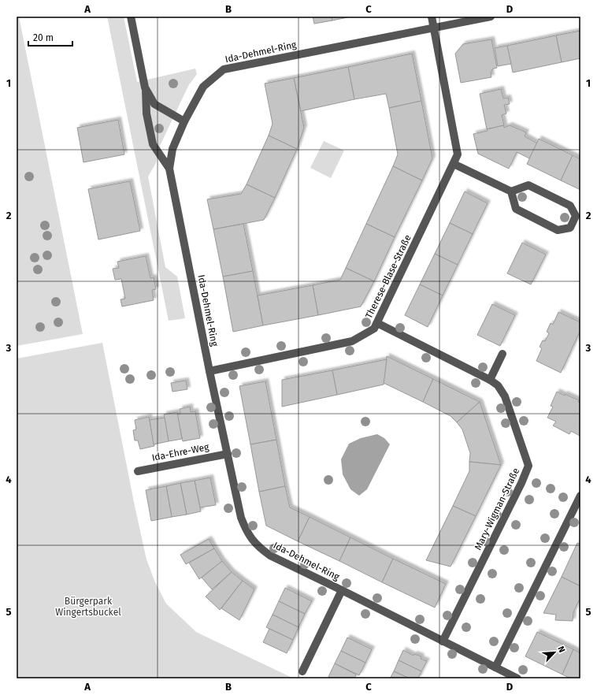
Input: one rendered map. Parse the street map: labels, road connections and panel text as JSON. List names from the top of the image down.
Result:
{
  "streets": {
    "street": [
      "Ida-Dehmel-Ring",
      "Therese-Blase-Straße",
      "Ida-Ehre-Weg",
      "Mary-Wigman-Straße"
    ]
  },
  "crossings": [
    ["Ida-Dehmel-Ring", "Therese-Blase-Straße"],
    ["Ida-Dehmel-Ring", "Ida-Ehre-Weg"],
    ["Ida-Dehmel-Ring", "Mary-Wigman-Straße"],
    ["Therese-Blase-Straße", "Mary-Wigman-Straße"]
  ],
  "parks": ["Bürgerpark Wingertsbuckel"],
  "scale_bar": "20 m",
  "north": "top right",
  "grid": {
    "columns": [
      "A",
      "B",
      "C",
      "D"
    ],
    "rows": [
      "1",
      "2",
      "3",
      "4",
      "5"
    ]
  }
}
